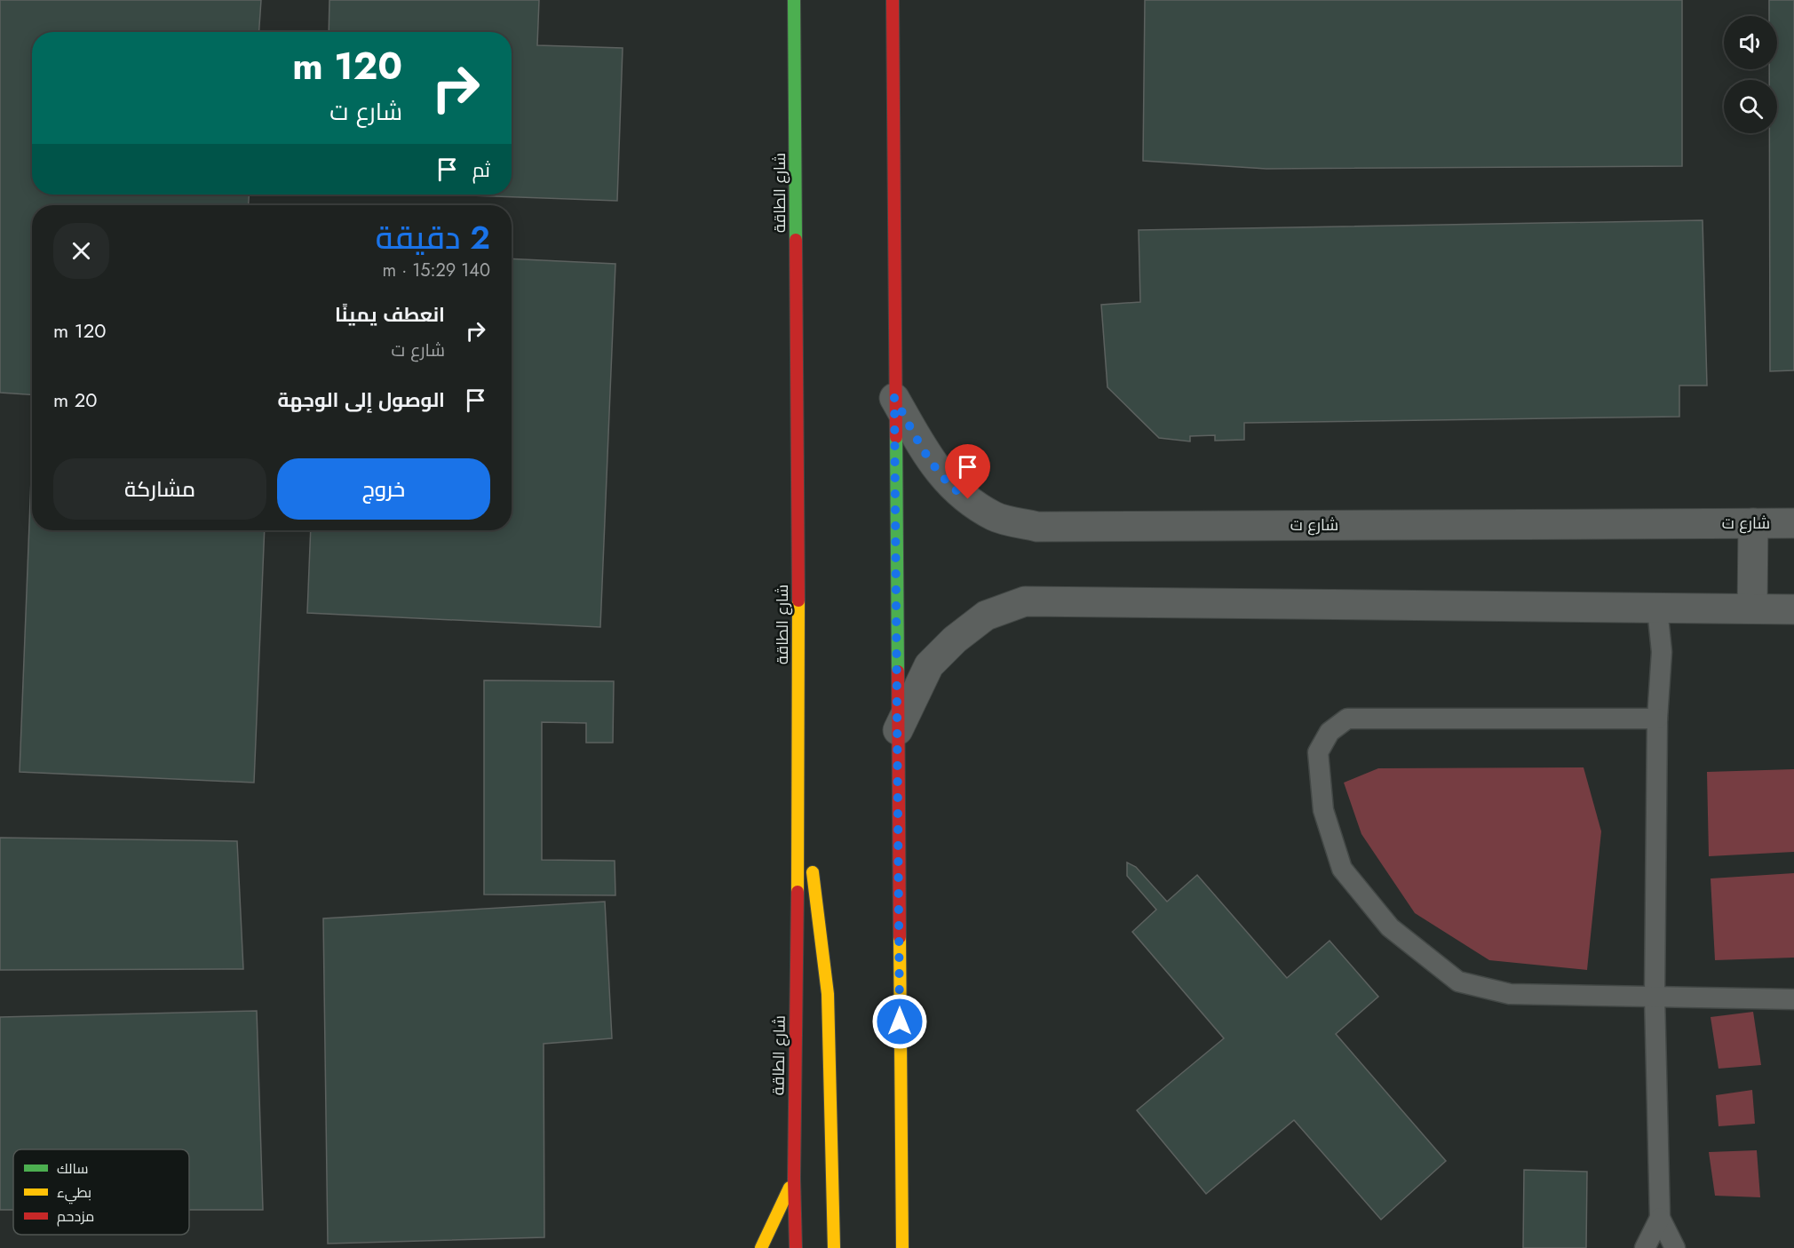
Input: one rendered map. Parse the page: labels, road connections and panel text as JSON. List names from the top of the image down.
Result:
{
  "streets": {
    "main road": ["شارع الطاقة"],
    "street": ["شارع ت"]
  },
  "legend": ["سالك", "بطيء", "مزدحم"],
  "page": {
    "turn": ["120 m", "شارع ت"],
    "then": "ثم",
    "heading": ["2 دقيقة", "140 m · 15:29"],
    "list": [
      {
        "name": "انعطف يمينًا",
        "note": "شارع ت",
        "value": "120 m"
      },
      {
        "name": "الوصول إلى الوجهة",
        "value": "20 m"
      }
    ],
    "buttons": ["خروج", "مشاركة"]
  }
}
